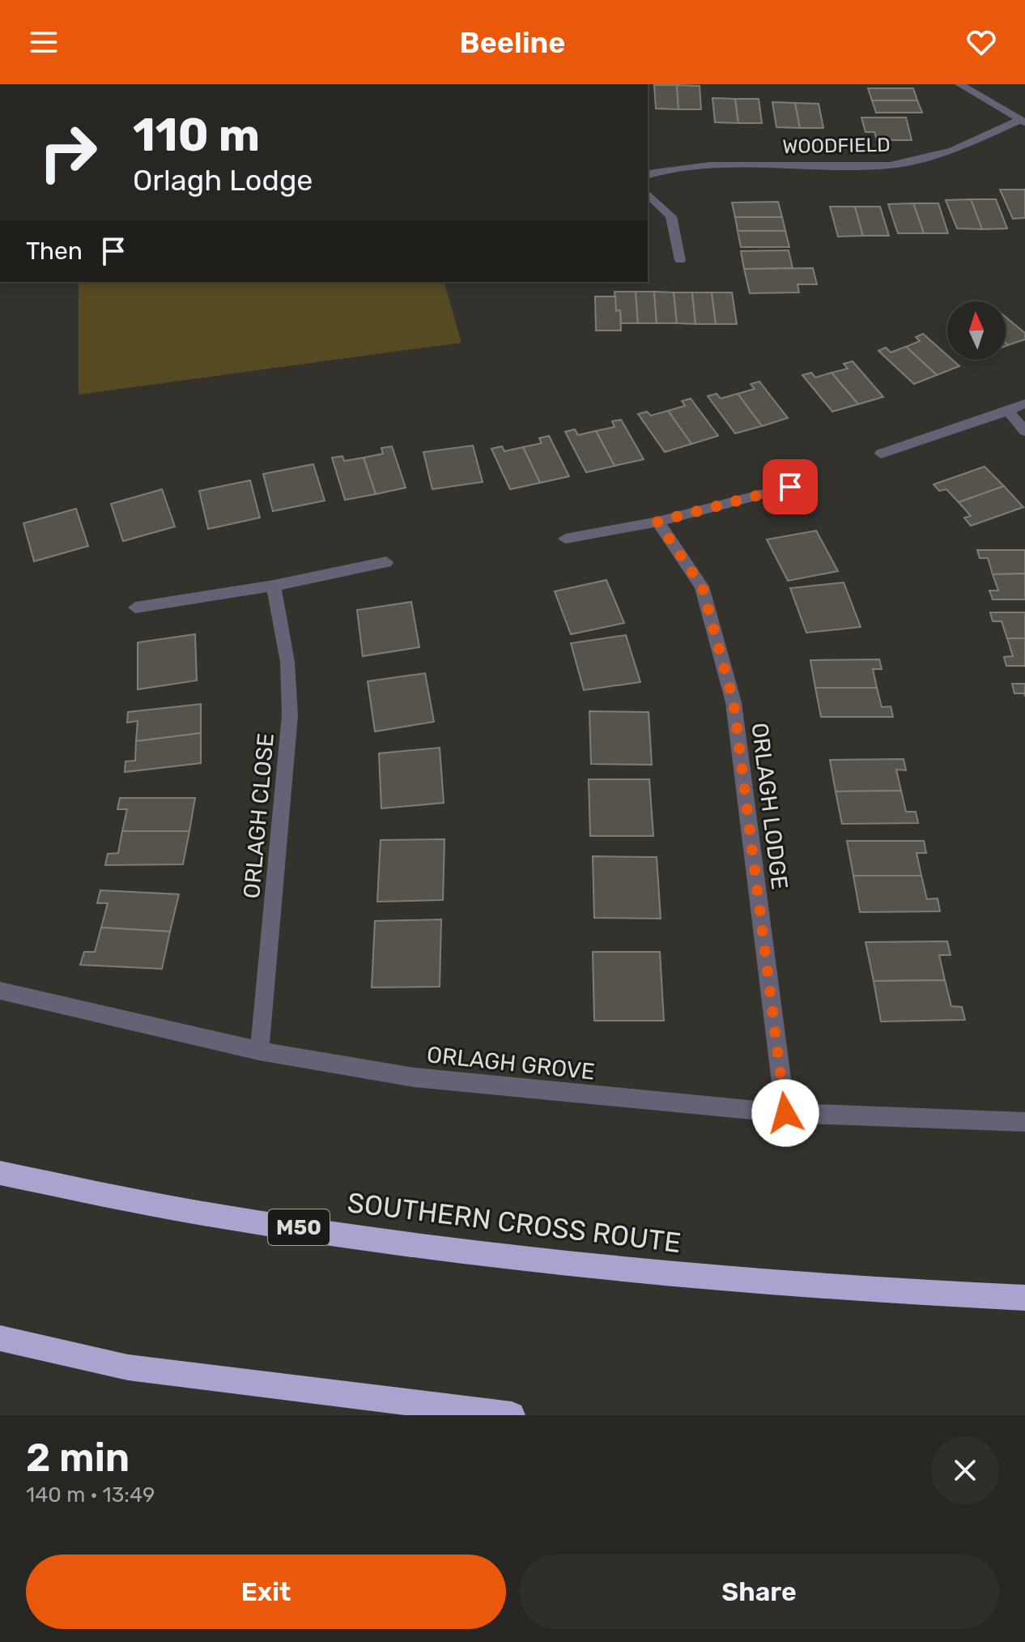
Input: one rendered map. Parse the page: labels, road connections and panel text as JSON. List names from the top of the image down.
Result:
{
  "streets": {
    "highway": ["SOUTHERN CROSS ROUTE", "M50"],
    "street": [
      "WOODFIELD",
      "ORLAGH LODGE",
      "ORLAGH CLOSE",
      "ORLAGH GROVE"
    ]
  },
  "crossings": [
    ["ORLAGH LODGE", "ORLAGH GROVE"],
    ["ORLAGH CLOSE", "ORLAGH GROVE"]
  ],
  "north": "top",
  "page": {
    "header": "Beeline",
    "turn": ["110 m", "Orlagh Lodge"],
    "then": "Then",
    "heading": ["2 min", "140 m · 13:49"],
    "buttons": ["Exit", "Share"]
  }
}
